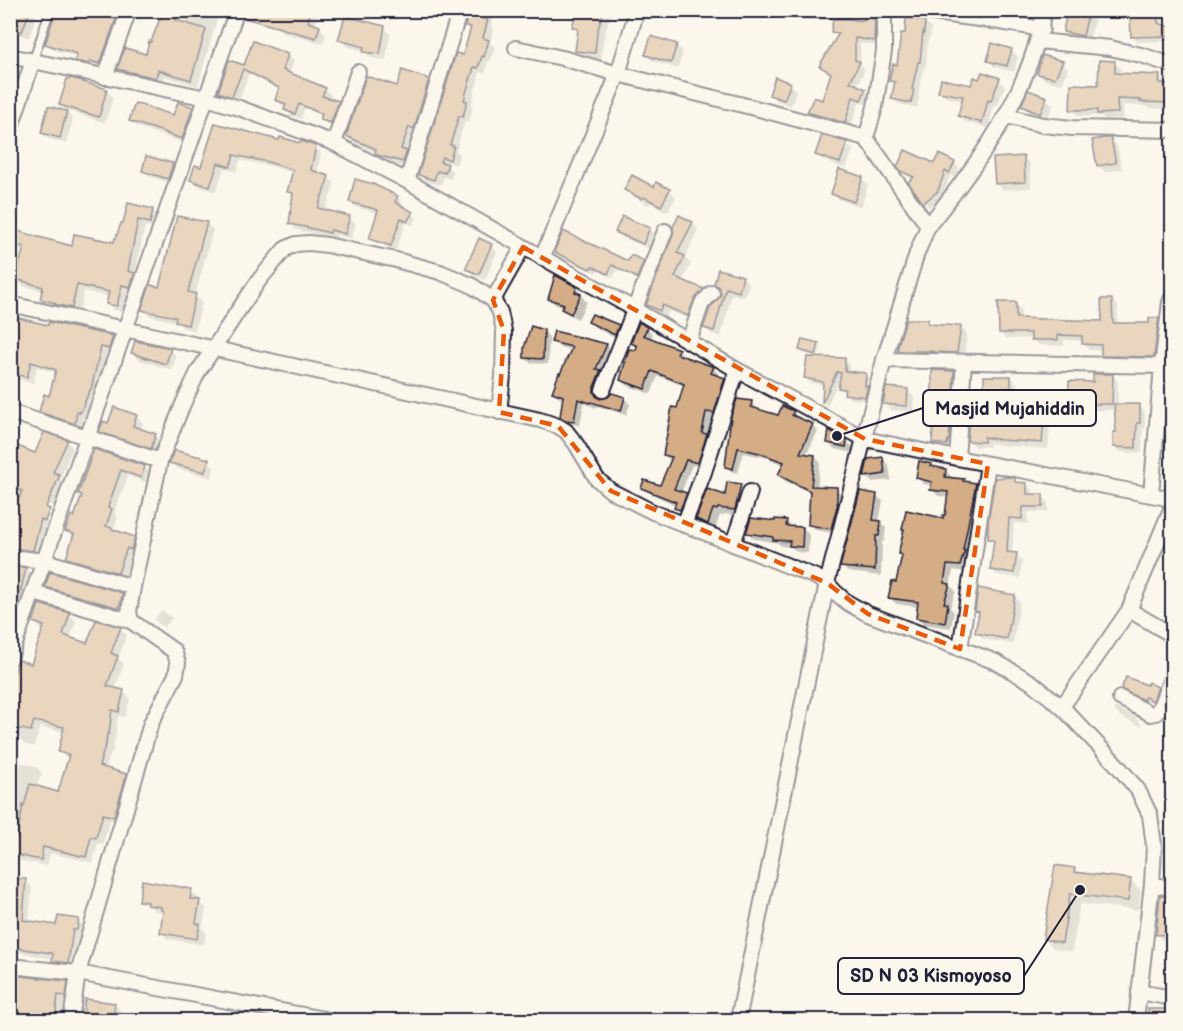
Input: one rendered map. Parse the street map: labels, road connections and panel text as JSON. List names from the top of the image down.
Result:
{
  "places": ["Masjid Mujahiddin", "SD N 03 Kismoyoso"]
}
